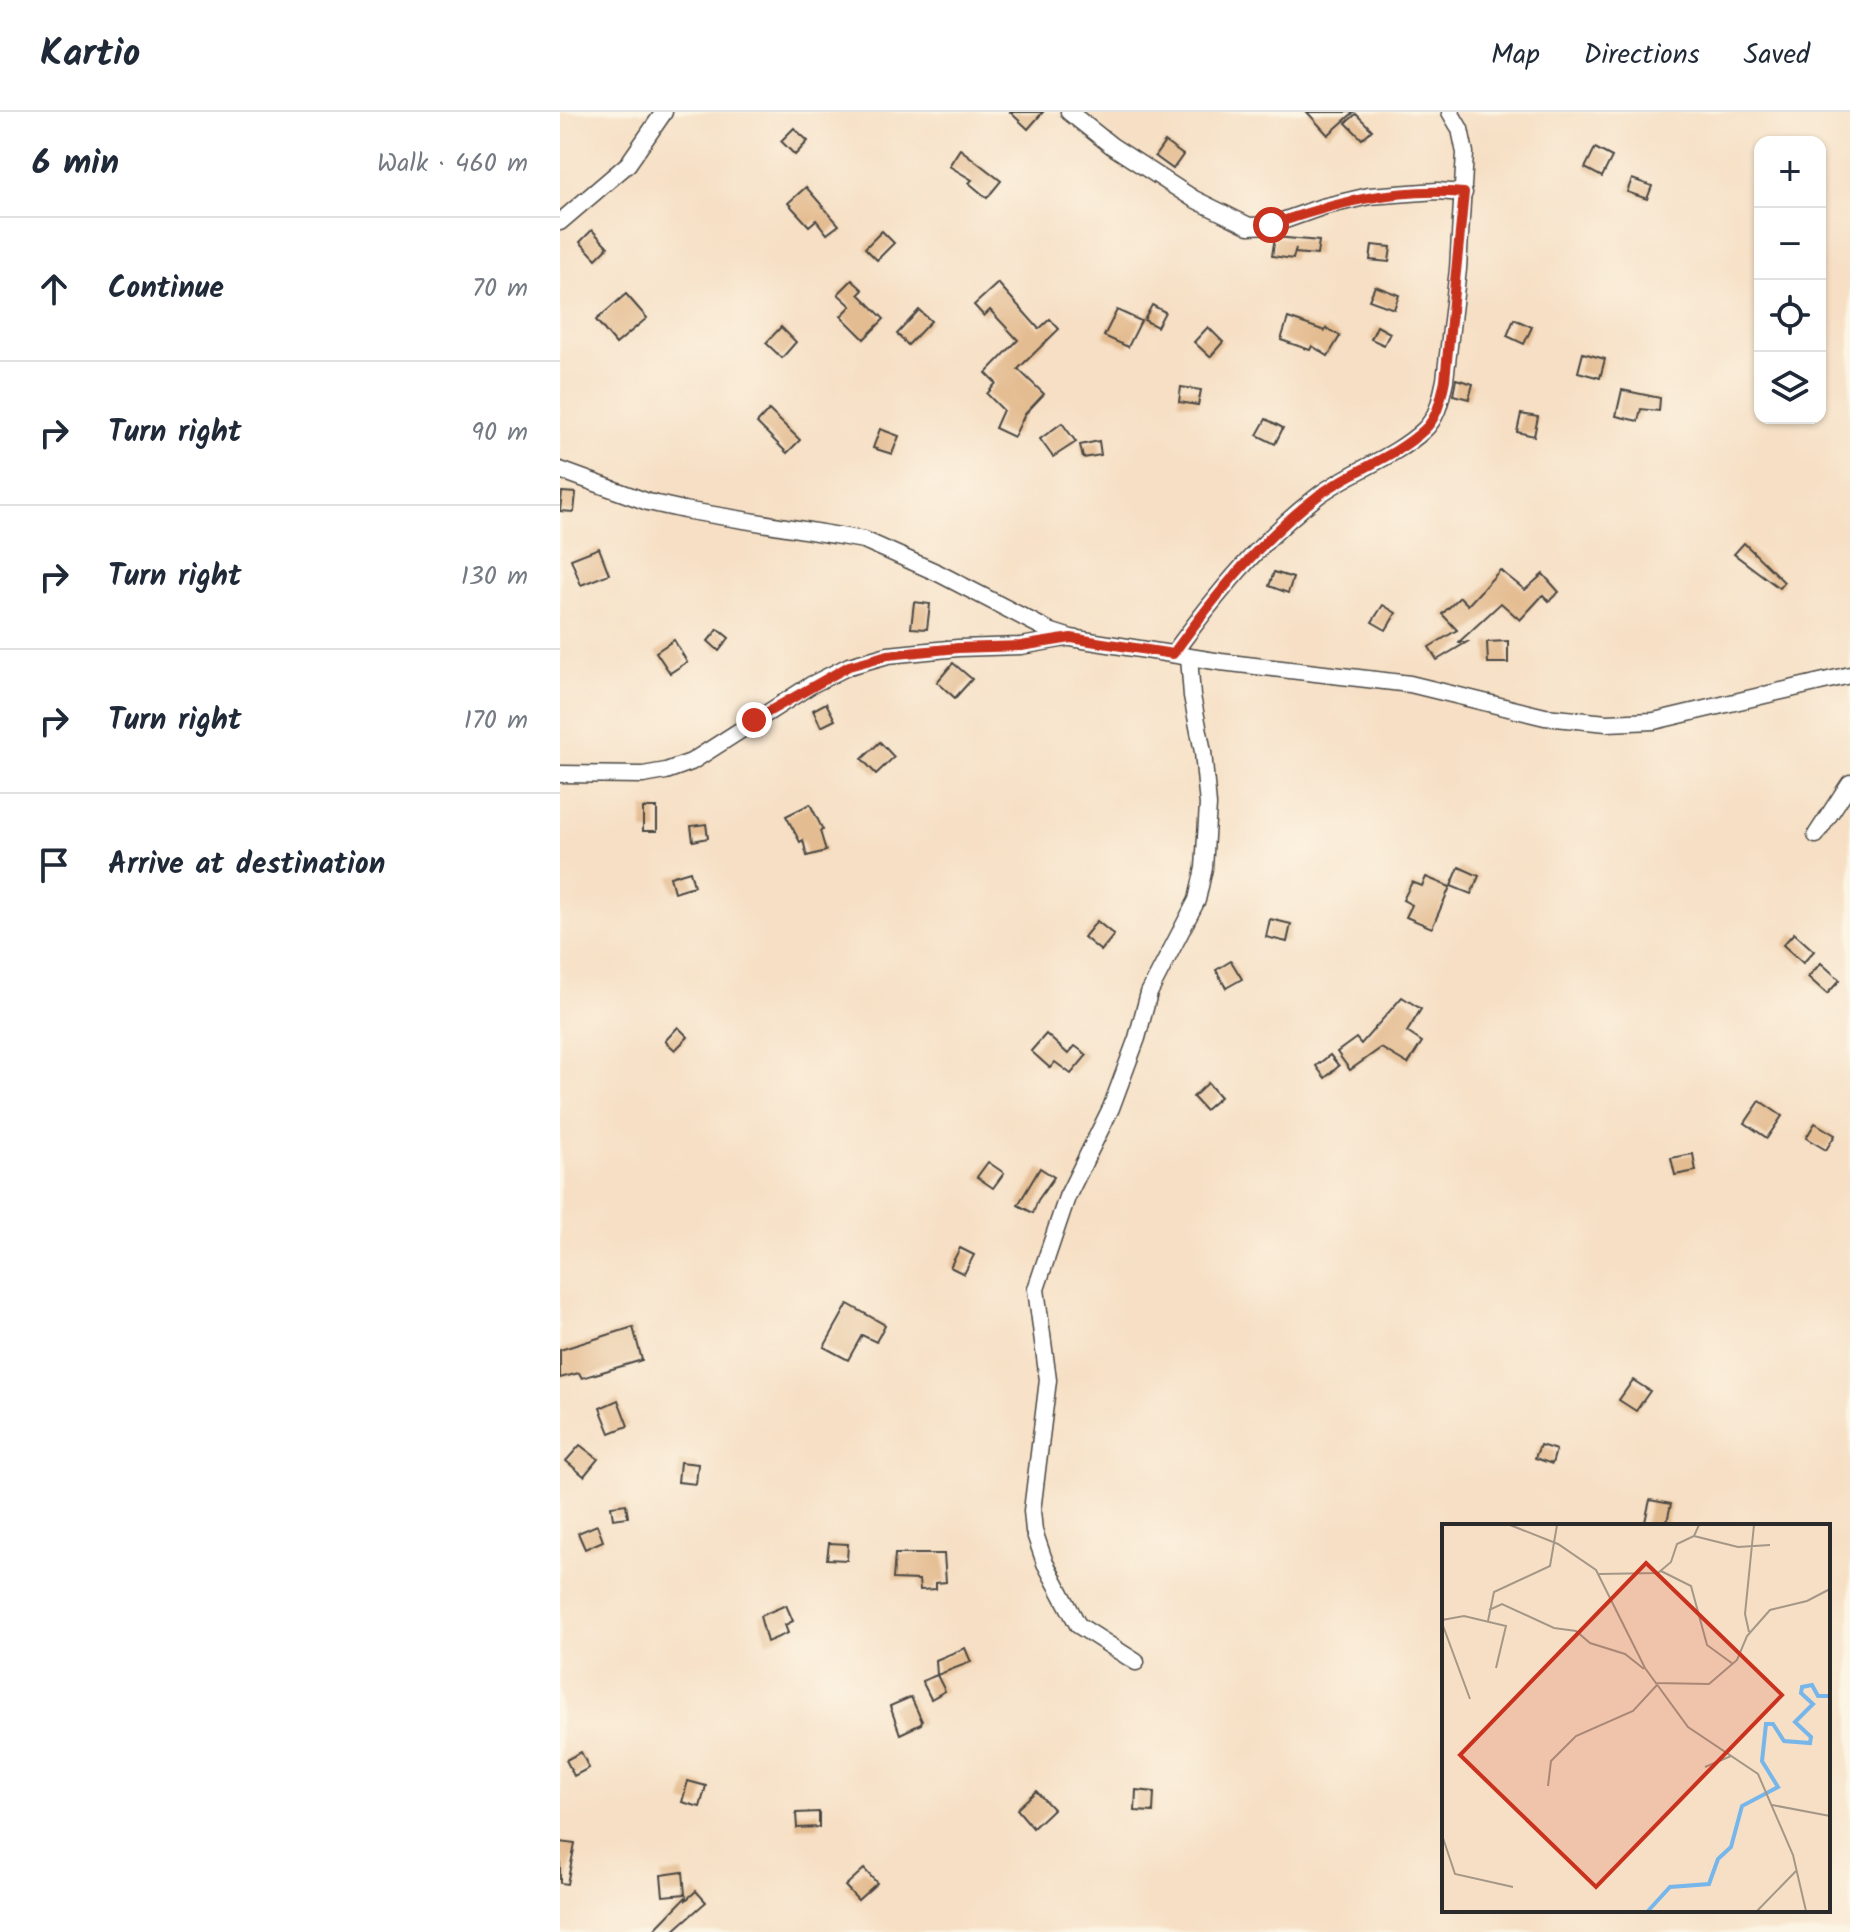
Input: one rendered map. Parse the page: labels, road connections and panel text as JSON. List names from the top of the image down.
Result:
{
  "page": {
    "header": "Kartio",
    "nav": ["Map", "Directions", "Saved"],
    "heading": ["6 min", "Walk · 460 m"],
    "map_buttons": ["+", "−"],
    "list": [
      ["Continue", "70 m"],
      ["Turn right", "90 m"],
      ["Turn right", "130 m"],
      ["Turn right", "170 m"],
      "Arrive at destination"
    ]
  }
}
